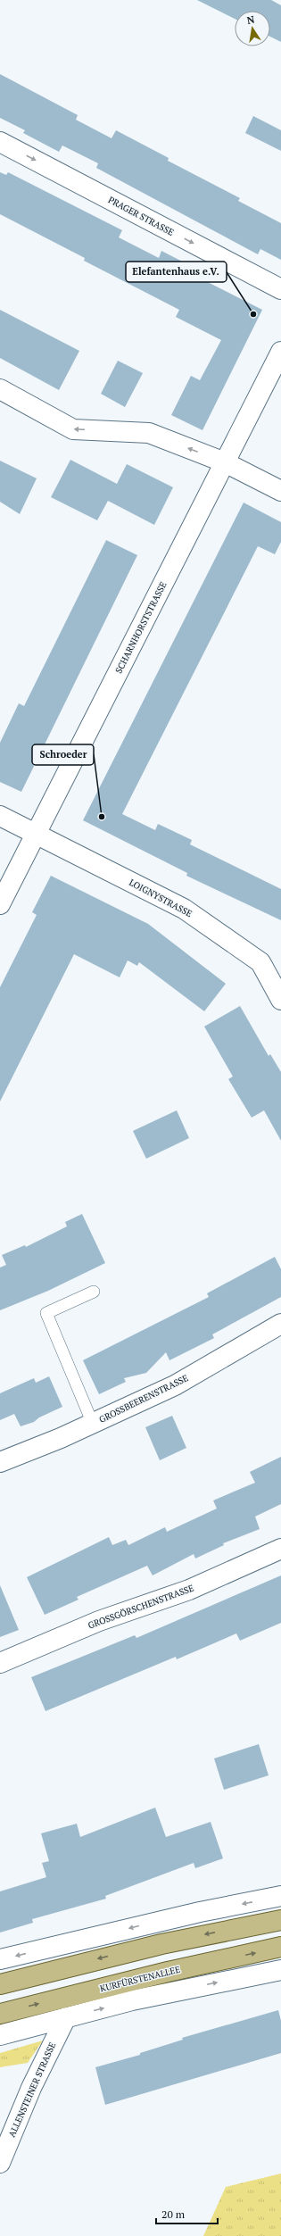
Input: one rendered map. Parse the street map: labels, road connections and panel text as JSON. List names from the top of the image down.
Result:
{
  "streets": {
    "main road": ["KURFÜRSTENALLEE"],
    "street": [
      "PRAGER STRASSE",
      "SCHARNHORSTSTRASSE",
      "LOIGNYSTRASSE",
      "GROSSBEERENSTRASSE",
      "GROSSGÖRSCHENSTRASSE",
      "ALLENSTEINER STRASSE"
    ]
  },
  "crossings": [
    ["SCHARNHORSTSTRASSE", "LOIGNYSTRASSE"]
  ],
  "one_way": ["PRAGER STRASSE"],
  "places": ["Elefantenhaus e.V.", "Schroeder"],
  "scale_bar": "20 m",
  "north": "top"
}
